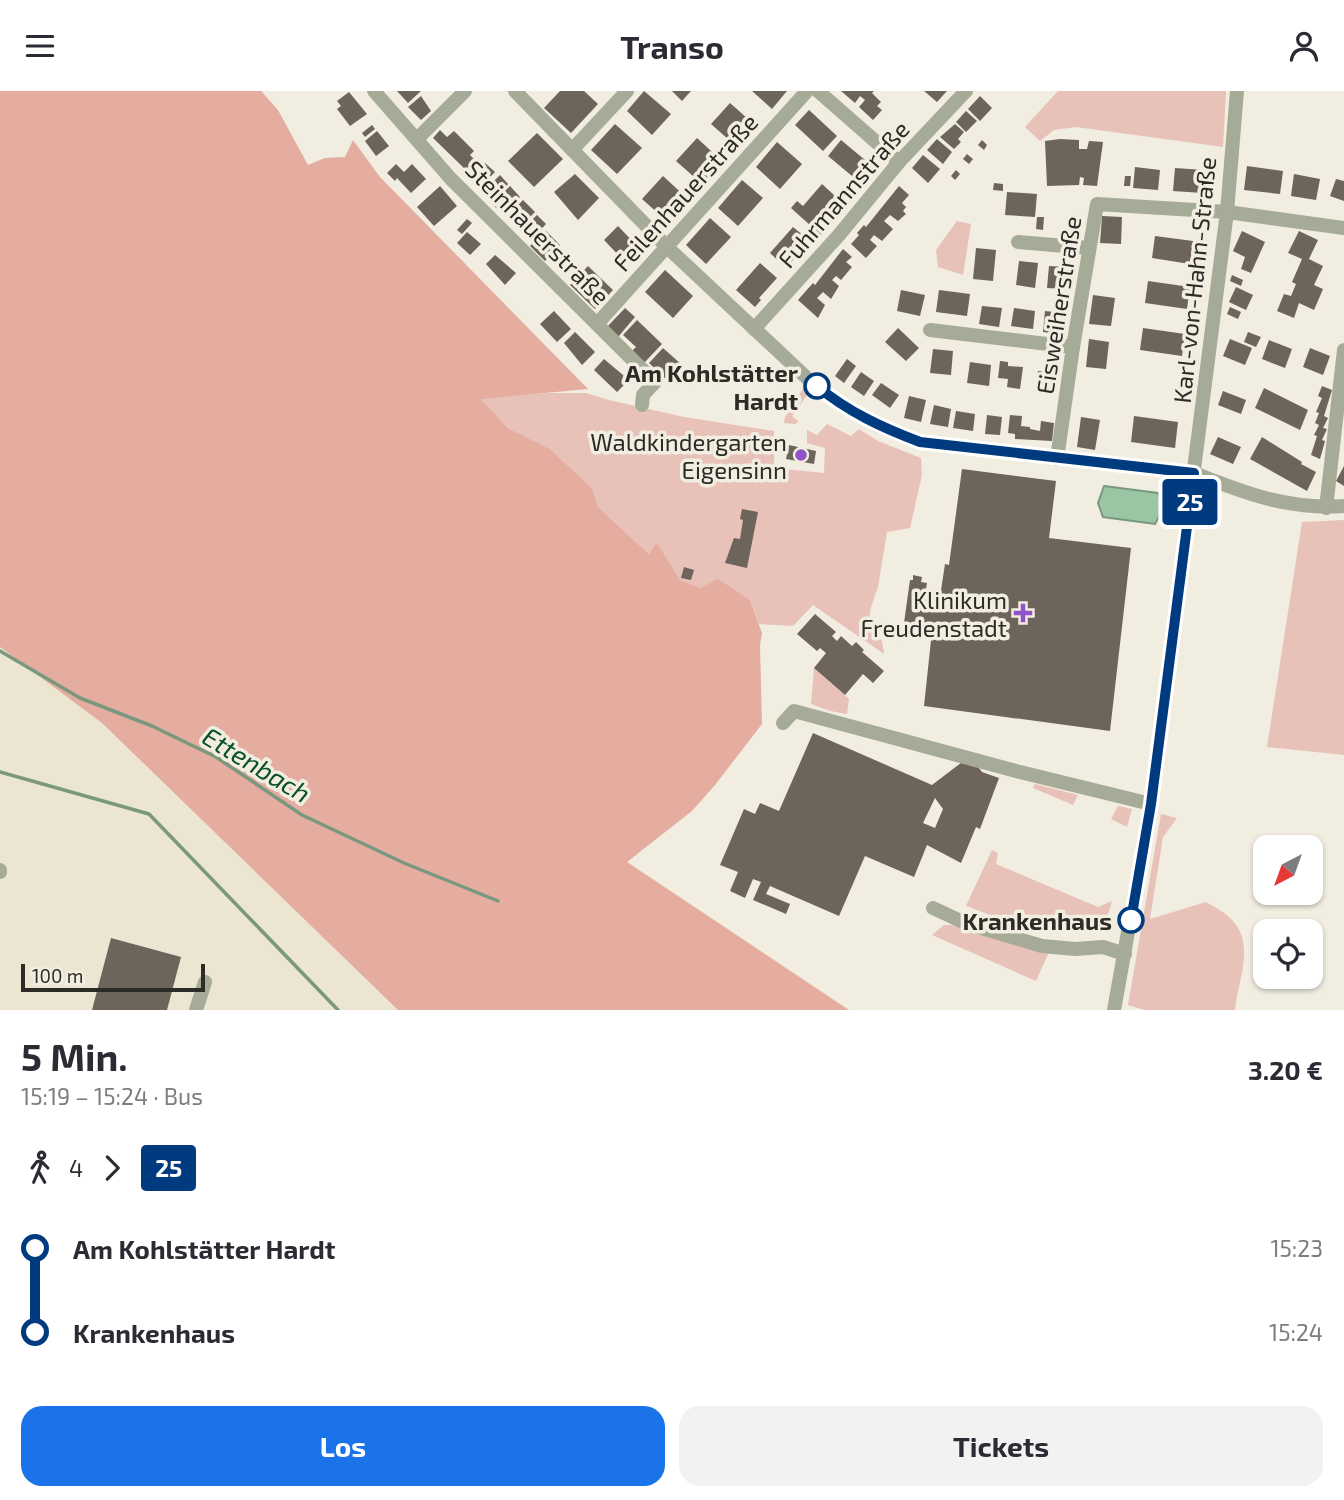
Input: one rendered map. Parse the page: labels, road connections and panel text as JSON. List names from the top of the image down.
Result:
{
  "streets": {
    "street": [
      "Feilenhauerstraße",
      "Fuhrmannstraße",
      "Steinhauerstraße",
      "Karl-von-Hahn-Straße",
      "Eisweiherstraße"
    ]
  },
  "crossings": [
    ["Feilenhauerstraße", "Steinhauerstraße"],
    ["Karl-von-Hahn-Straße", "Eisweiherstraße"]
  ],
  "water": ["Ettenbach"],
  "places": {
    "other": ["Am Kohlstätter Hardt", "Waldkindergarten Eigensinn", "Krankenhaus"],
    "health": ["Klinikum Freudenstadt"]
  },
  "lines": ["bus line 25"],
  "scale_bar": "100 m",
  "north": "bottom left",
  "page": {
    "header": "Transo",
    "on_map": "25",
    "scale": "100 m",
    "heading": ["5 Min.", "15:19 – 15:24 · Bus", "3.20 €"],
    "legs": ["4", "25"],
    "list": [
      {
        "name": "Am Kohlstätter Hardt",
        "value": "15:23"
      },
      {
        "name": "Krankenhaus",
        "value": "15:24"
      }
    ],
    "buttons": ["Los", "Tickets"]
  }
}
